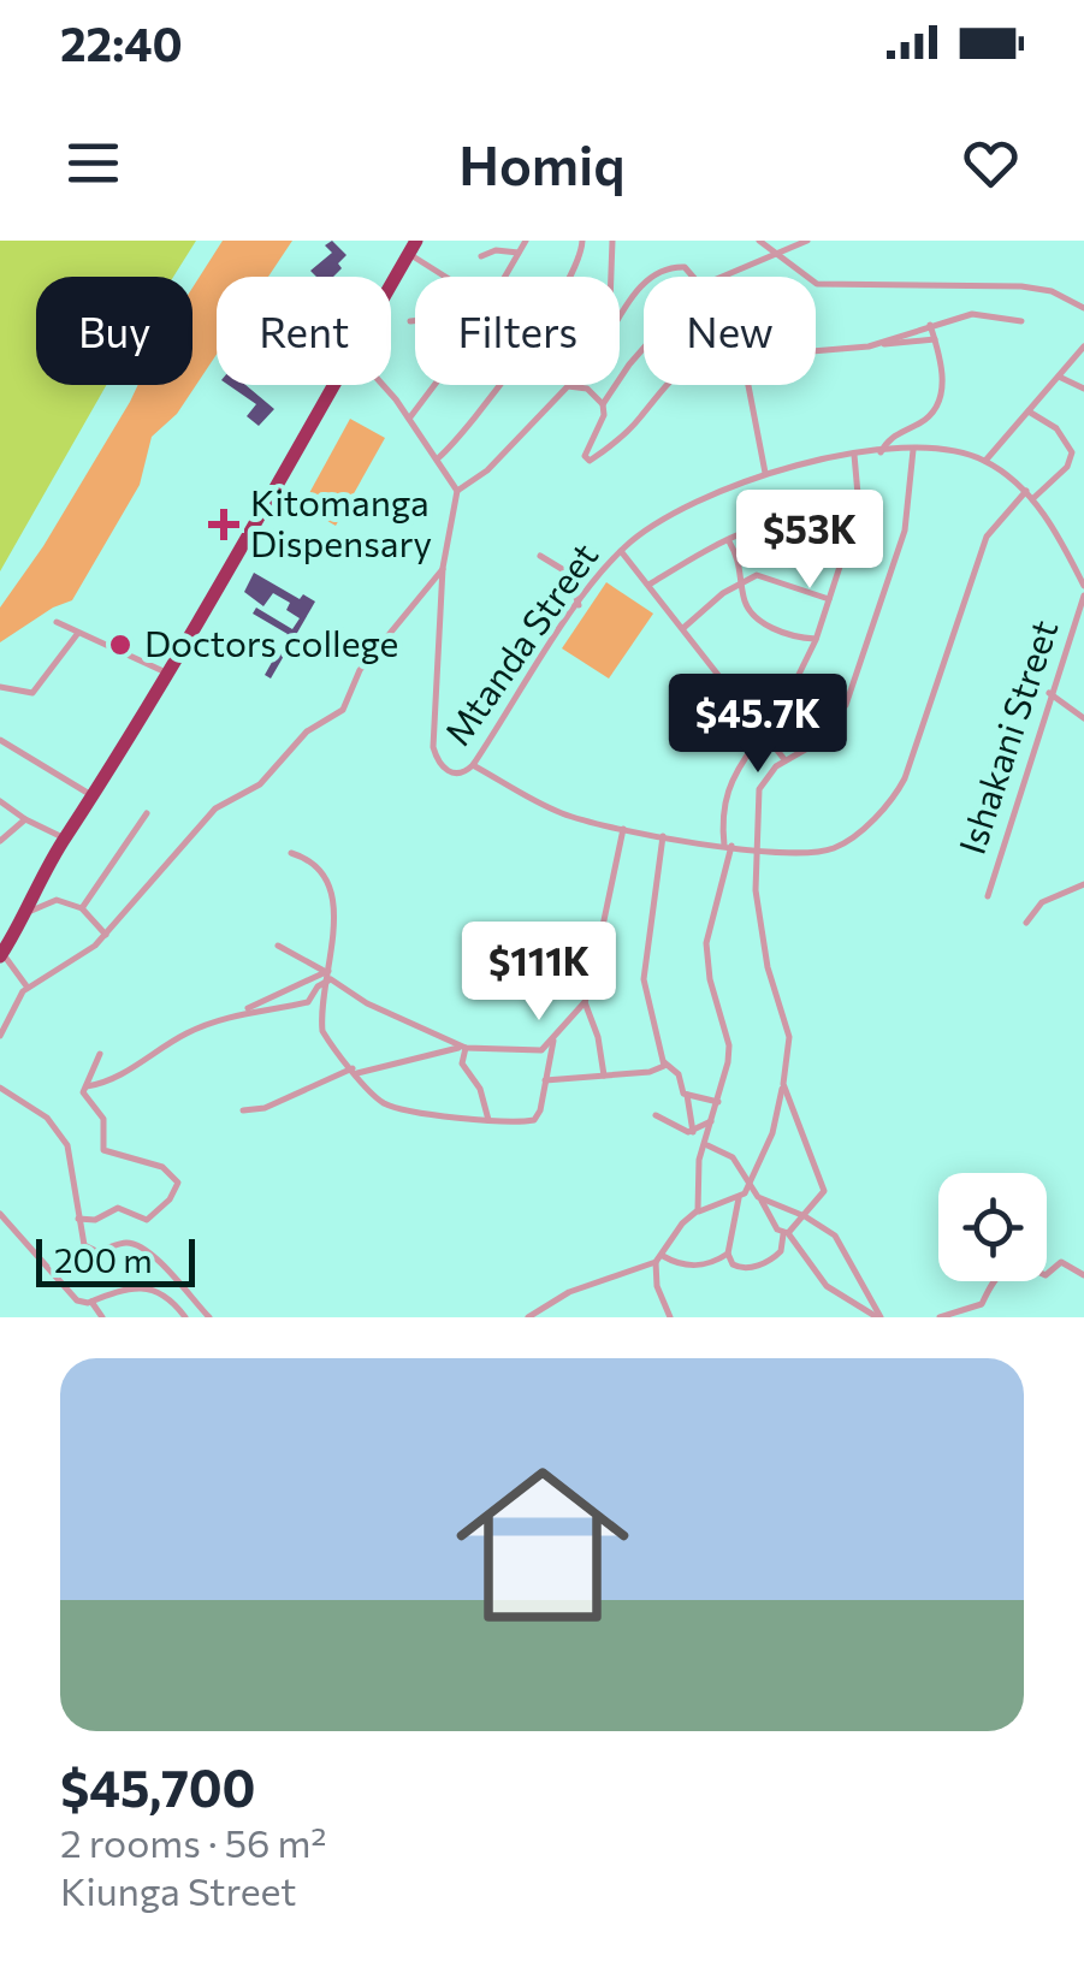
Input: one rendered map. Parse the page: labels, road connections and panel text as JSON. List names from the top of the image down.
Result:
{
  "streets": {
    "street": ["Mtanda Street", "Ishakani Street"]
  },
  "places": {
    "health": ["Kitomanga Dispensary"],
    "other": ["Doctors college"]
  },
  "scale_bar": "200 m",
  "page": {
    "status": "22:40",
    "header": "Homiq",
    "chip": [
      "Buy",
      "Rent",
      "Filters",
      "New"
    ],
    "price": ["$53K", "$45.7K", "$111K"],
    "scale": "200 m",
    "list": [
      {
        "name": "$45,700",
        "note": "2 rooms · 56 m² · Kiunga Street"
      }
    ]
  }
}
